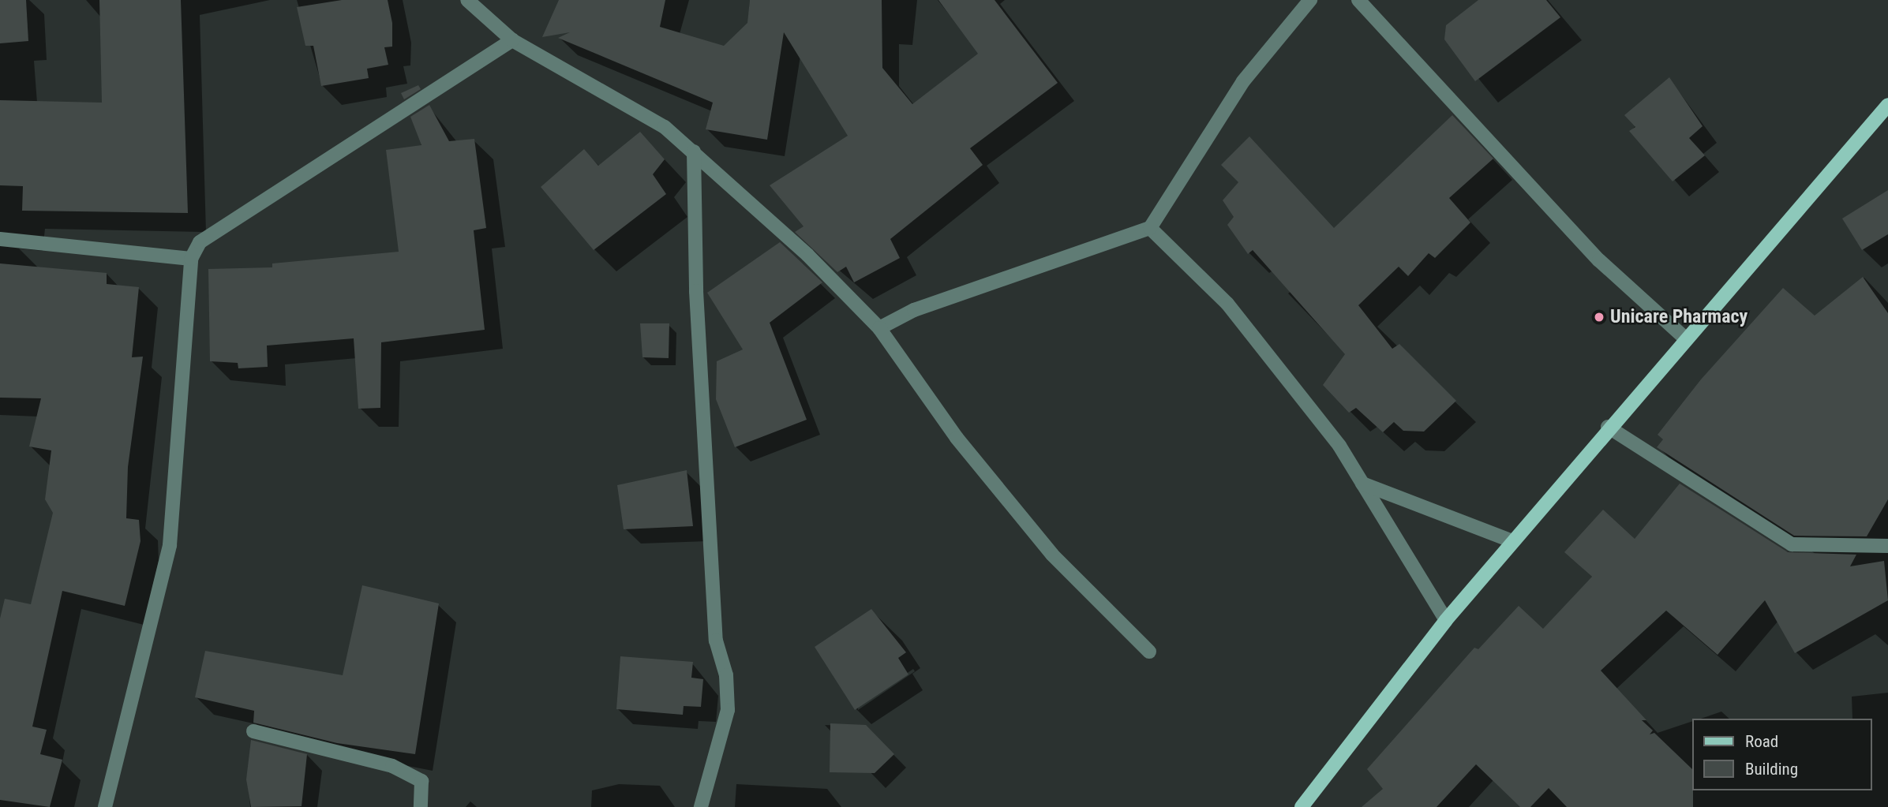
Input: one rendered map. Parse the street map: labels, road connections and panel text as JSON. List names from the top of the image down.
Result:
{
  "places": ["Unicare Pharmacy"],
  "legend": ["Road", "Building"]
}
